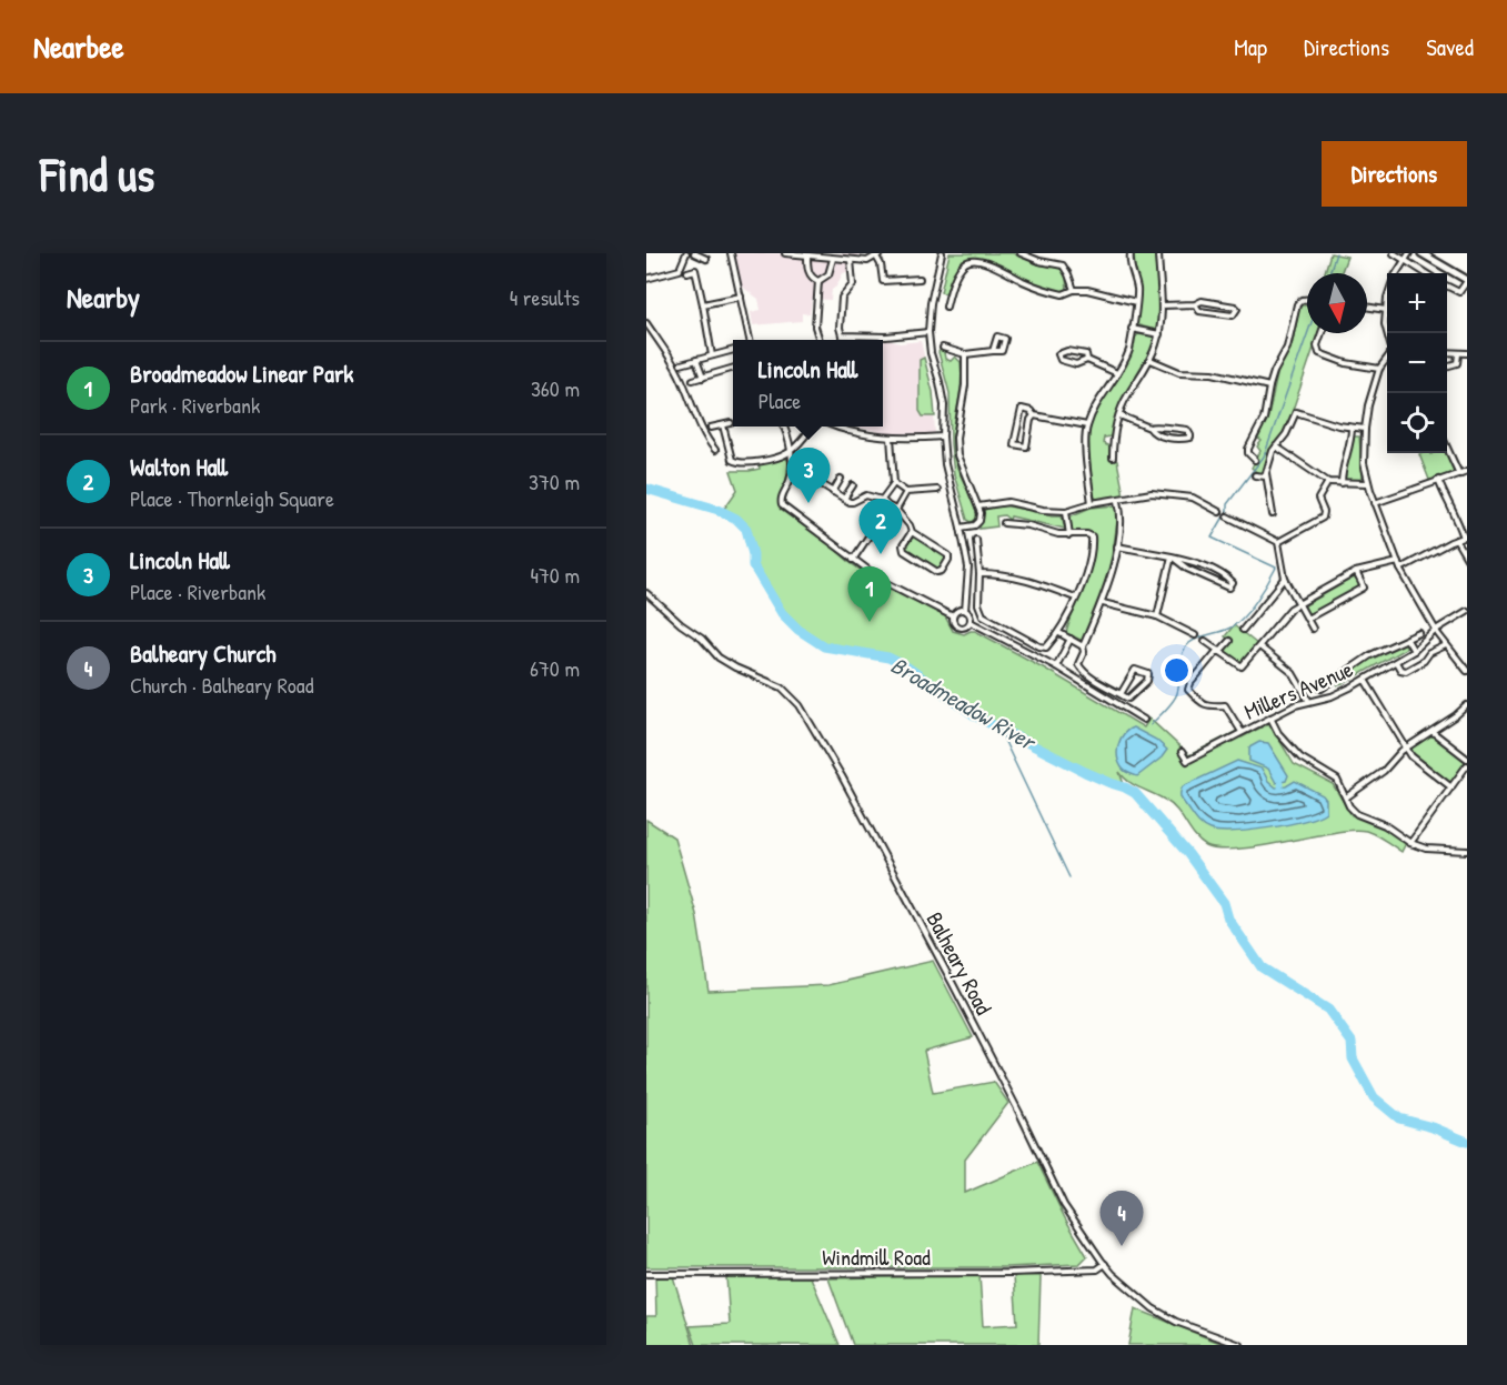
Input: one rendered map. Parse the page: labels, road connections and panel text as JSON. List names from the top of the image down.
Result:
{
  "streets": {
    "street": ["Millers Avenue", "Balheary Road", "Windmill Road"]
  },
  "crossings": [
    ["Balheary Road", "Windmill Road"]
  ],
  "water": ["Broadmeadow River"],
  "north": "bottom",
  "page": {
    "header": "Nearbee",
    "nav": ["Map", "Directions", "Saved"],
    "buttons": "Directions",
    "title": "Find us",
    "heading": ["Nearby", "4 results"],
    "map_buttons": ["+", "−"],
    "list": [
      {
        "mark": "1",
        "name": "Broadmeadow Linear Park",
        "note": "Park · Riverbank",
        "value": "360 m"
      },
      {
        "mark": "2",
        "name": "Walton Hall",
        "note": "Place · Thornleigh Square",
        "value": "370 m"
      },
      {
        "mark": "3",
        "name": "Lincoln Hall",
        "note": "Place · Riverbank",
        "value": "470 m"
      },
      {
        "mark": "4",
        "name": "Balheary Church",
        "note": "Church · Balheary Road",
        "value": "670 m"
      }
    ],
    "popup": ["Lincoln Hall", "Place"],
    "pins": [
      "3",
      "2",
      "1",
      "4"
    ]
  }
}
